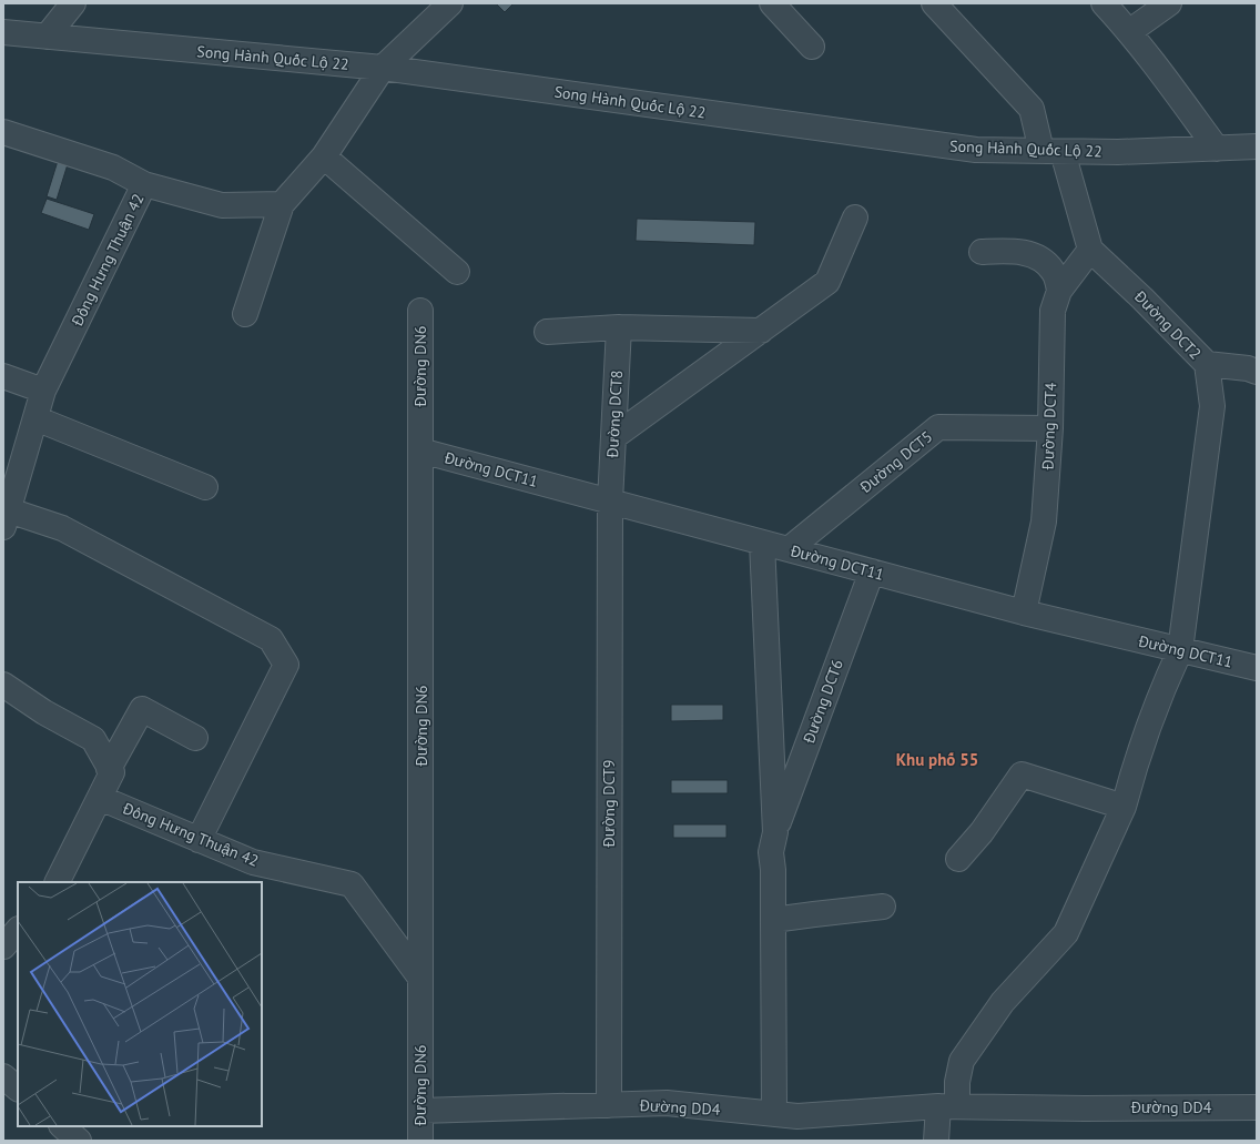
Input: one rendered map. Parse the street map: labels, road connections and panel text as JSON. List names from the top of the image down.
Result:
{
  "streets": {
    "street": [
      "Song Hành Quốc Lộ 22",
      "Đông Hưng Thuận 42",
      "Đường DCT2",
      "Đường DN6",
      "Đường DCT8",
      "Đường DCT4",
      "Đường DCT5",
      "Đường DCT11",
      "Đường DCT6",
      "Đường DCT9",
      "Đường DD4"
    ]
  },
  "crossings": [
    ["Đông Hưng Thuận 42", "Đường DN6"],
    ["Đường DCT2", "Đường DCT4"],
    ["Đường DCT2", "Đường DCT11"],
    ["Đường DCT2", "Đường DD4"],
    ["Đường DN6", "Đường DCT11"],
    ["Đường DN6", "Đường DD4"],
    ["Đường DCT8", "Đường DCT11"],
    ["Đường DCT8", "Đường DCT9"],
    ["Đường DCT4", "Đường DCT5"],
    ["Đường DCT4", "Đường DCT11"],
    ["Đường DCT5", "Đường DCT11"],
    ["Đường DCT11", "Đường DCT6"],
    ["Đường DCT11", "Đường DCT9"],
    ["Đường DCT9", "Đường DD4"]
  ],
  "districts": ["Khu phố 55"]
}
